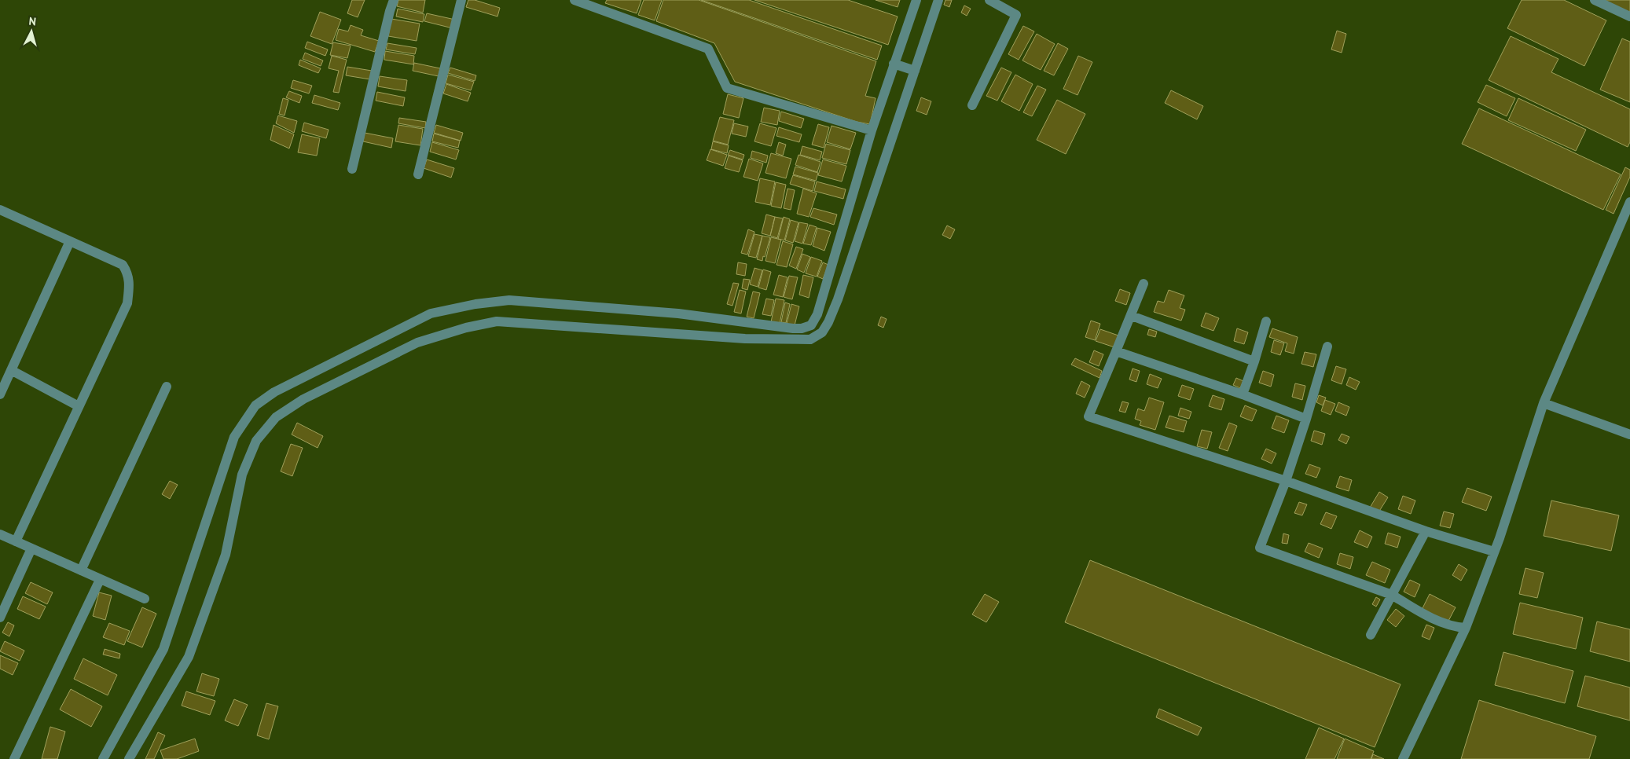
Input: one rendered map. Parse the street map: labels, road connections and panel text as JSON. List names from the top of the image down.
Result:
{
  "north": "top"
}
